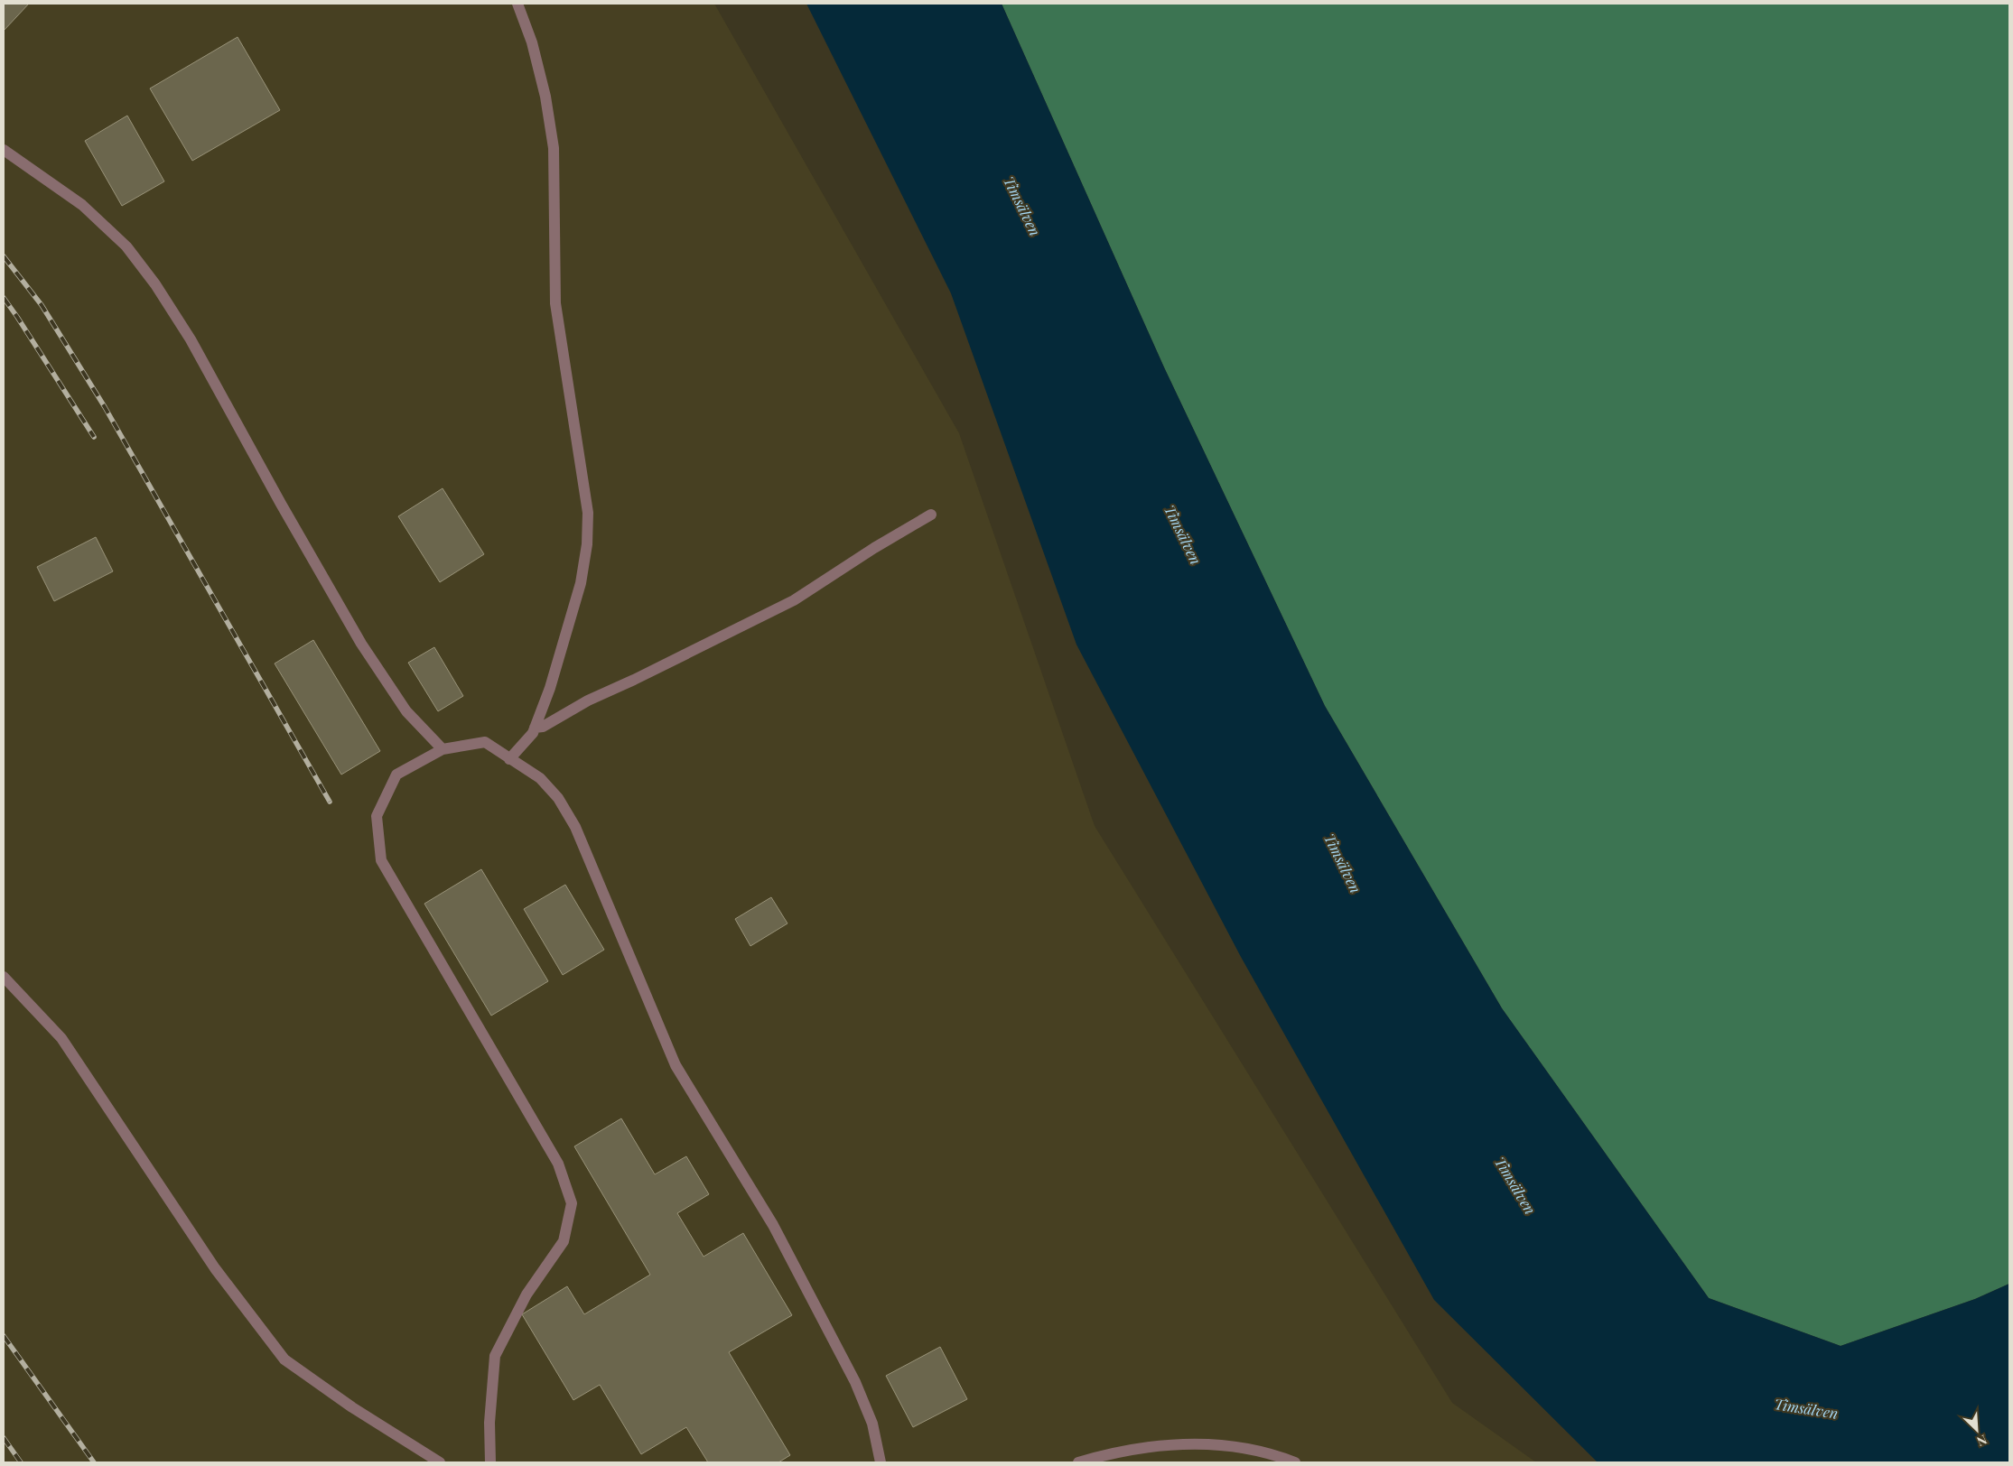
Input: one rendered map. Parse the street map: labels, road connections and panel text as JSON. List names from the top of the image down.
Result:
{
  "water": ["Timsälven"],
  "north": "bottom right"
}
